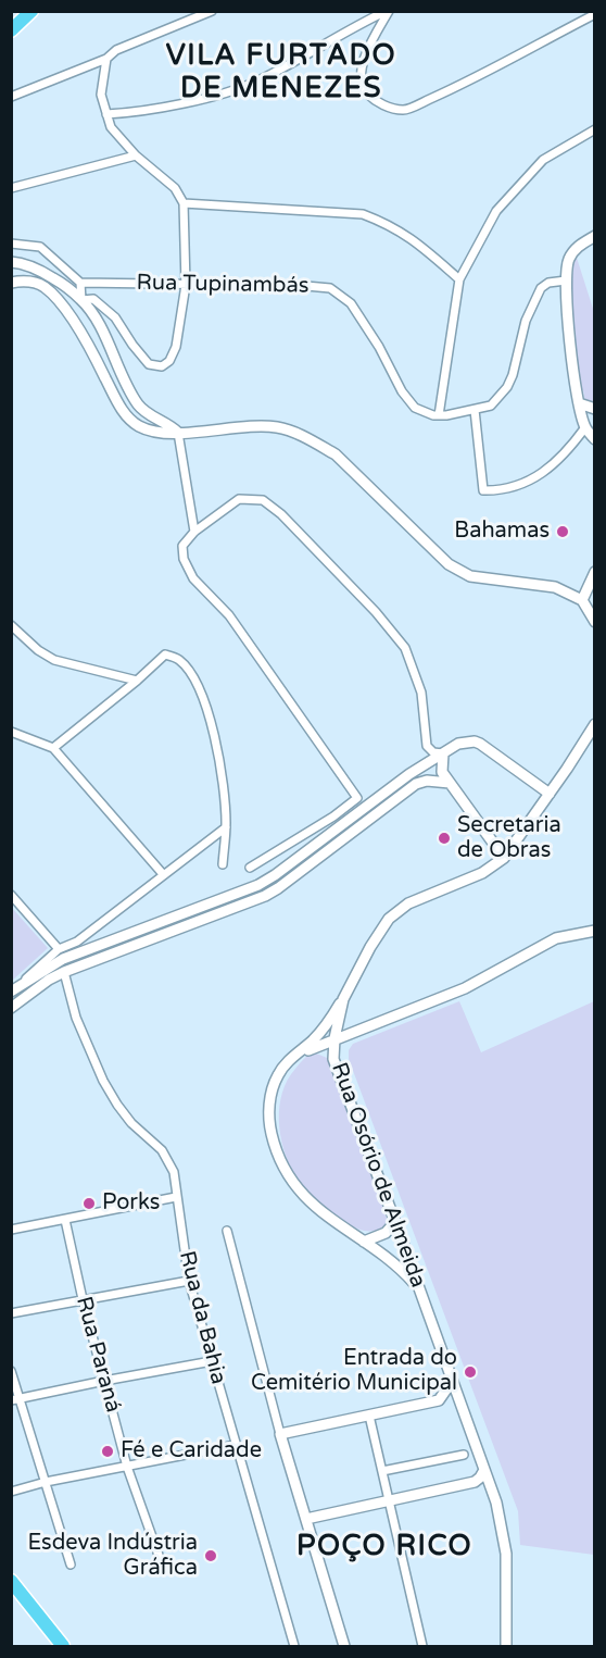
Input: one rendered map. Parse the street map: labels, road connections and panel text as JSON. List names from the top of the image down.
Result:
{
  "streets": {
    "main road": ["Rua Osório de Almeida"],
    "street": ["Rua Tupinambás", "Rua da Bahia", "Rua Paraná"]
  },
  "districts": ["VILA FURTADO DE MENEZES", "POÇO RICO"],
  "places": [
    "Bahamas",
    "Secretaria de Obras",
    "Porks",
    "Entrada do Cemitério Municipal",
    "Fé e Caridade",
    "Esdeva Indústria Gráfica"
  ]
}
